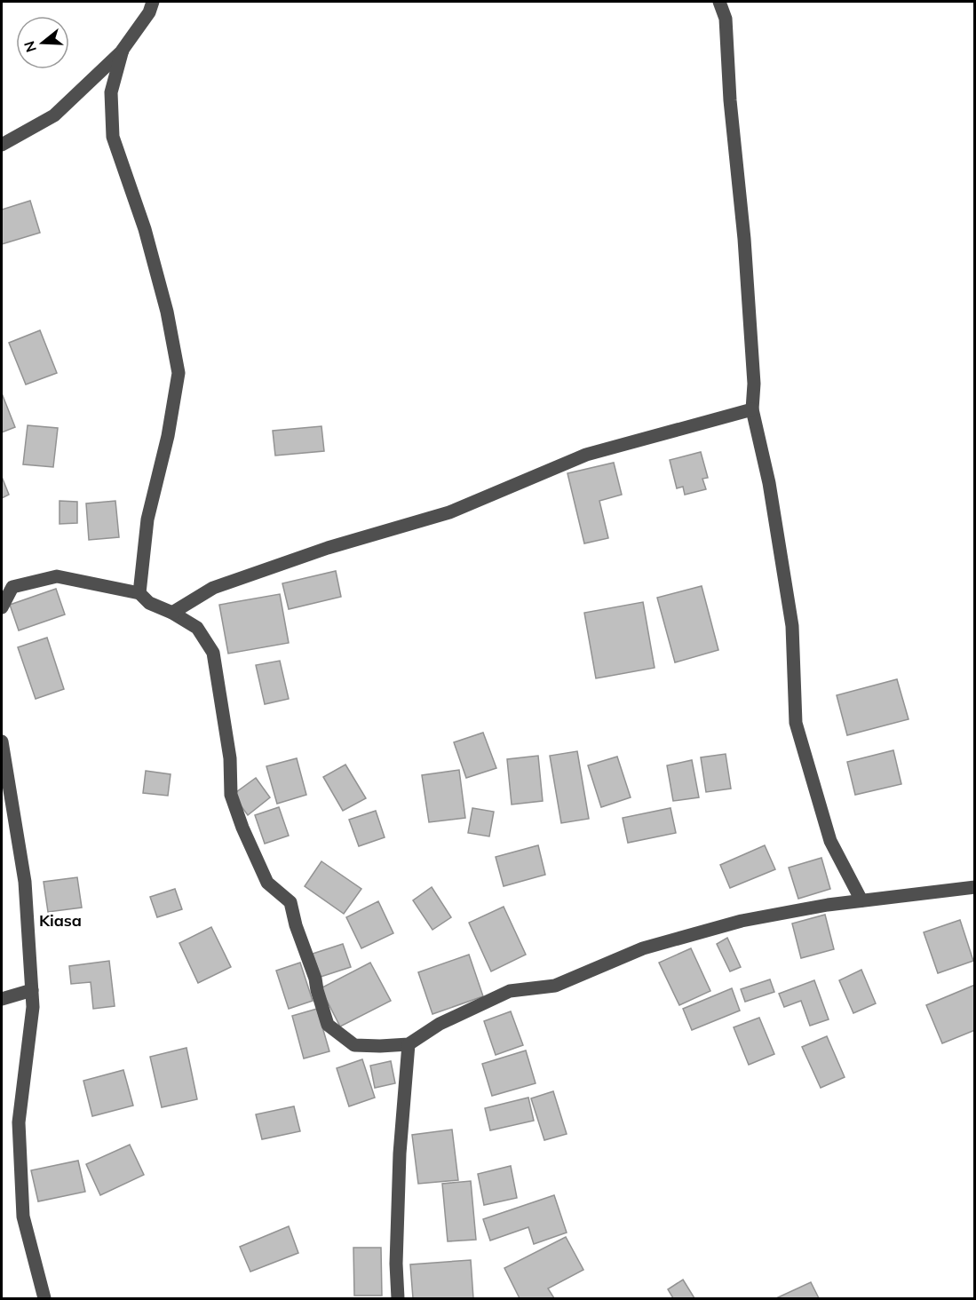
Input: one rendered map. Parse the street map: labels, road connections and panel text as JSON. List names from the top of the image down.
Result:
{
  "districts": ["Kiasa"],
  "north": "left"
}
